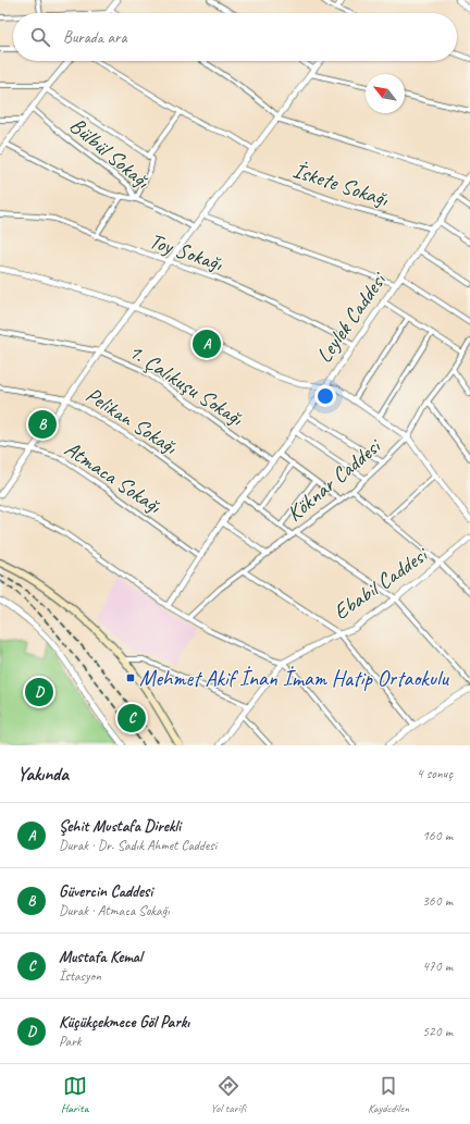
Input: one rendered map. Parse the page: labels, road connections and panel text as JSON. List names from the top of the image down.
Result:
{
  "streets": {
    "street": [
      "Bülbül Sokağı",
      "İskete Sokağı",
      "Toy Sokağı",
      "Leylek Caddesi",
      "1. Çalıkuşu Sokağı",
      "Pelikan Sokağı",
      "Atmaca Sokağı",
      "Köknar Caddesi",
      "Ebabil Caddesi"
    ]
  },
  "crossings": [
    ["İskete Sokağı", "Leylek Caddesi"],
    ["Toy Sokağı", "Leylek Caddesi"],
    ["Leylek Caddesi", "1. Çalıkuşu Sokağı"],
    ["Leylek Caddesi", "Pelikan Sokağı"],
    ["Leylek Caddesi", "Atmaca Sokağı"]
  ],
  "places": {
    "transit": ["Mehmet Akif İnan İmam Hatip Ortaokulu"]
  },
  "north": "top left",
  "page": {
    "search": "Burada ara",
    "pins": [
      "A",
      "B",
      "D",
      "C"
    ],
    "heading": ["Yakında", "4 sonuç"],
    "list": [
      {
        "mark": "A",
        "name": "Şehit Mustafa Direkli",
        "note": "Durak · Dr. Sadık Ahmet Caddesi",
        "value": "160 m"
      },
      {
        "mark": "B",
        "name": "Güvercin Caddesi",
        "note": "Durak · Atmaca Sokağı",
        "value": "360 m"
      },
      {
        "mark": "C",
        "name": "Mustafa Kemal",
        "note": "İstasyon",
        "value": "470 m"
      },
      {
        "mark": "D",
        "name": "Küçükçekmece Göl Parkı",
        "note": "Park",
        "value": "520 m"
      }
    ],
    "nav": ["Harita", "Yol tarifi", "Kaydedilen"]
  }
}
